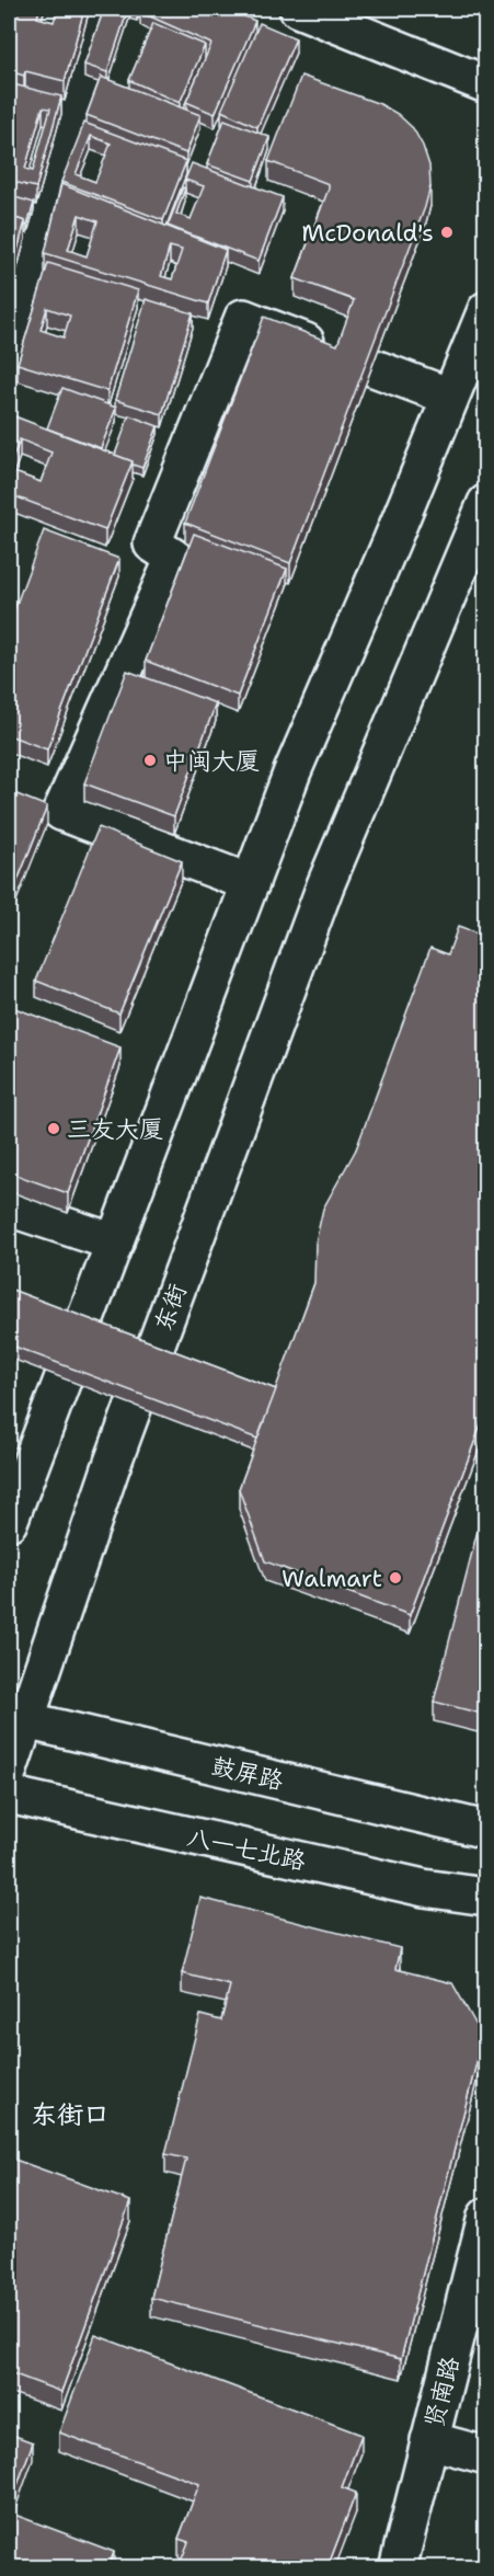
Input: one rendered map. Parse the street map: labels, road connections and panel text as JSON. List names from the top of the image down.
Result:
{
  "streets": {
    "main road": [
      "东街",
      "鼓屏路",
      "八一七北路",
      "贤南路"
    ]
  },
  "crossings": [
    ["东街", "鼓屏路"]
  ],
  "districts": ["东街口"],
  "places": [
    "McDonald's",
    "中闽大厦",
    "三友大厦",
    "Walmart"
  ]
}
